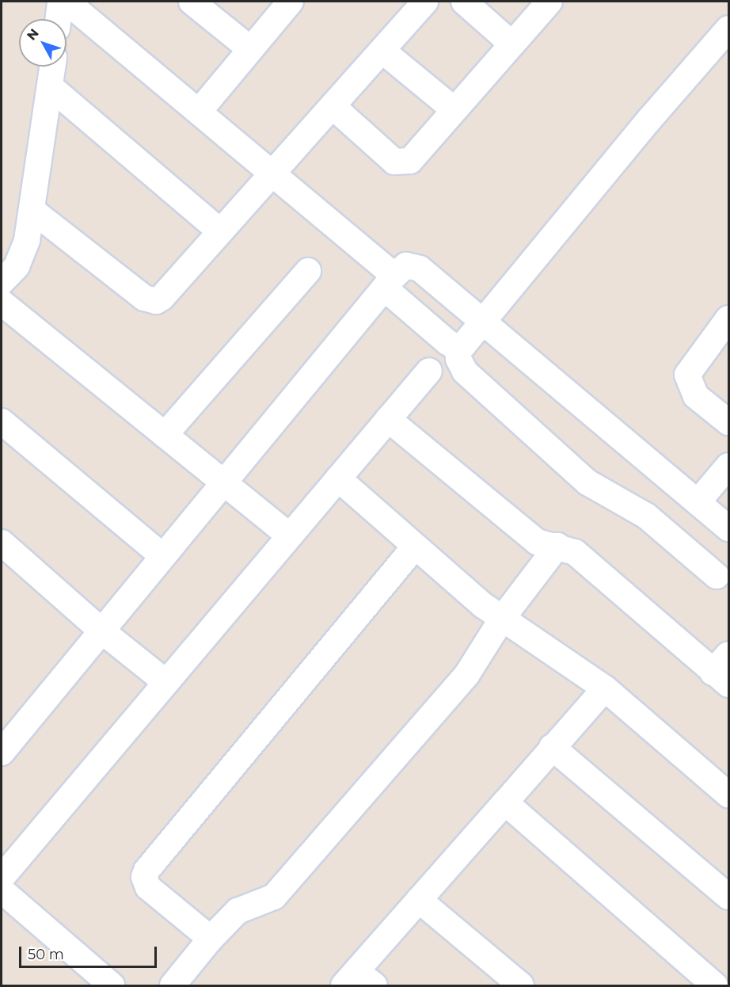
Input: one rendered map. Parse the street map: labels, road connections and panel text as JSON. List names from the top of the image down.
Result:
{
  "scale_bar": "50 m",
  "north": "top left"
}
